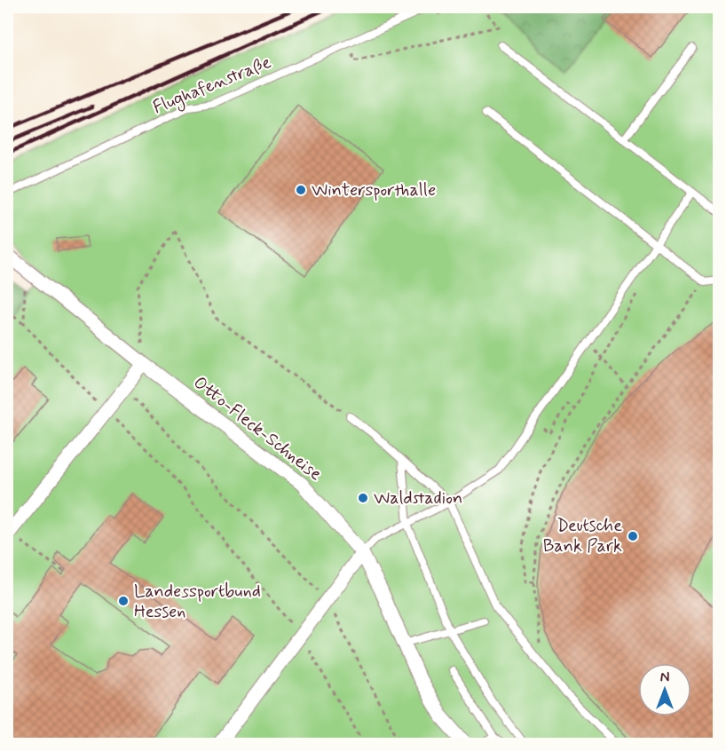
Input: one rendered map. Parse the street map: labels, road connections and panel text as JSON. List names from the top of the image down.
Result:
{
  "streets": {
    "street": ["Otto-Fleck-Schneise"],
    "lane": ["Flughafenstraße"]
  },
  "places": [
    "Wintersporthalle",
    "Waldstadion",
    "Deutsche Bank Park",
    "Landessportbund Hessen"
  ],
  "north": "top"
}
